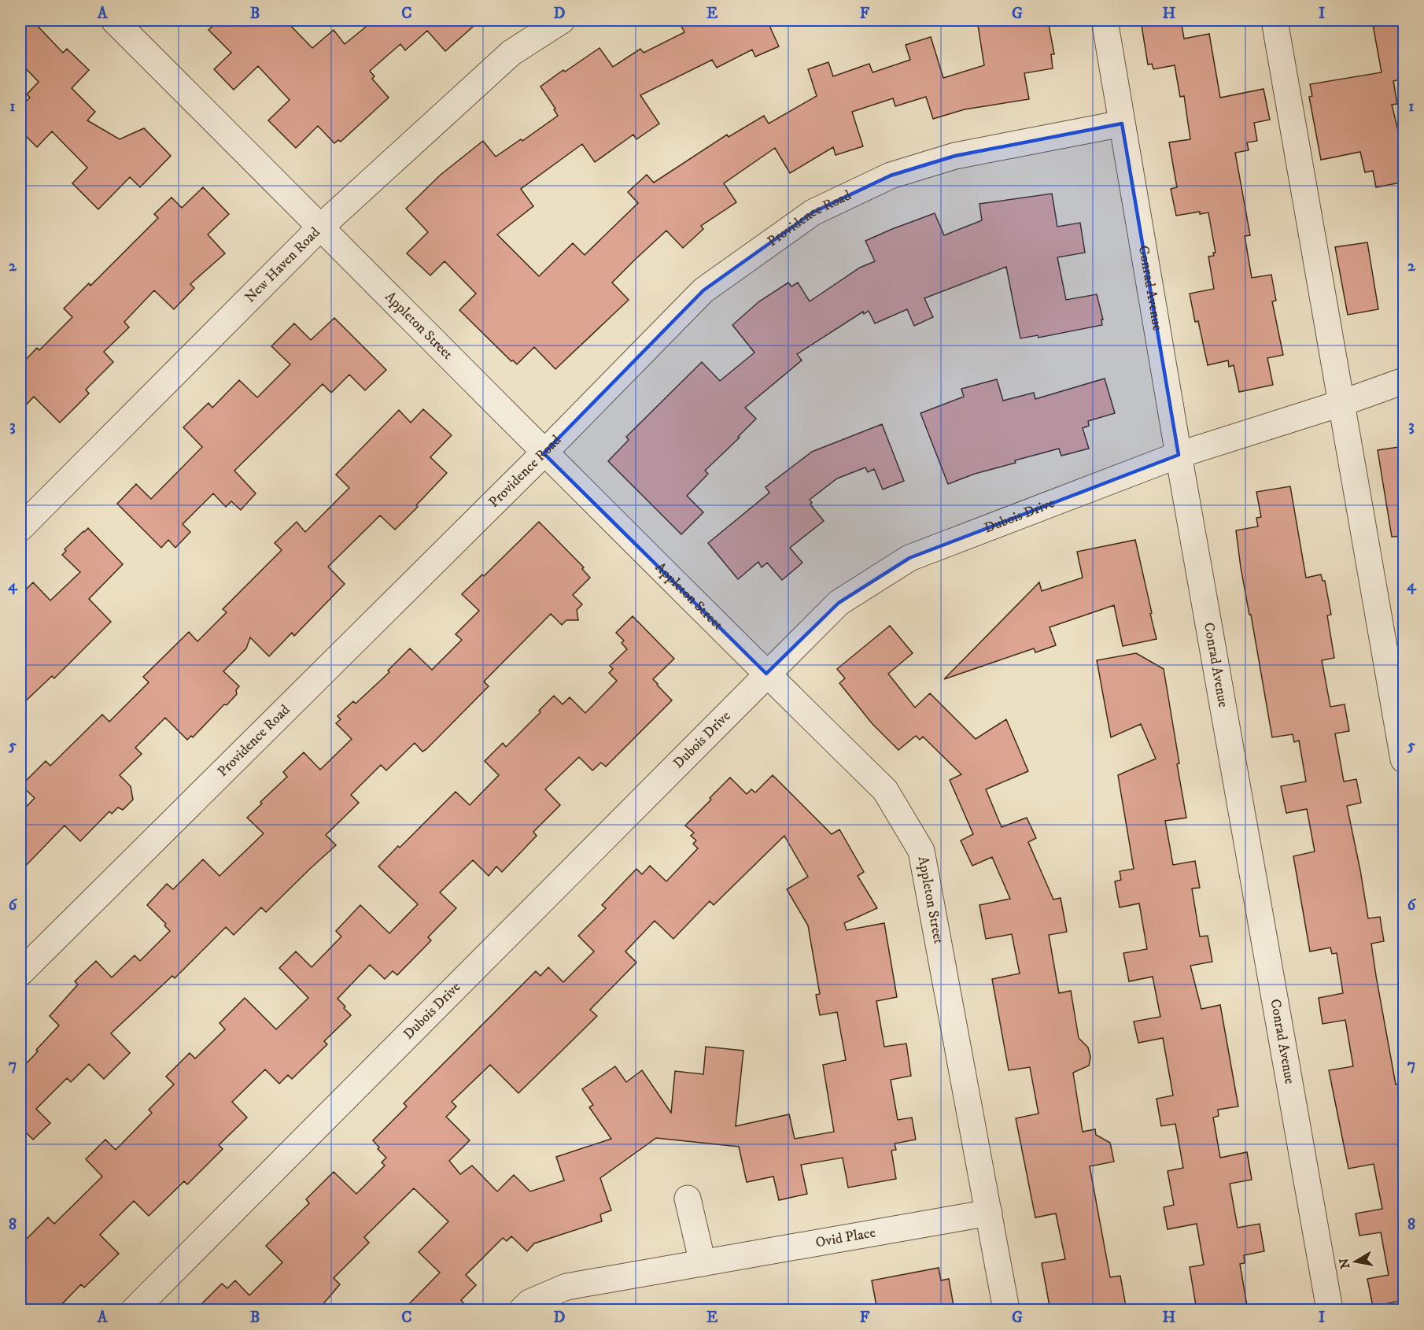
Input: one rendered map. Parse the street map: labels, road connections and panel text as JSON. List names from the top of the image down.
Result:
{
  "streets": {
    "street": [
      "Providence Road",
      "New Haven Road",
      "Conrad Avenue",
      "Appleton Street",
      "Dubois Drive",
      "Ovid Place"
    ]
  },
  "crossings": [
    ["Providence Road", "Conrad Avenue"],
    ["Providence Road", "Appleton Street"],
    ["New Haven Road", "Appleton Street"],
    ["Conrad Avenue", "Dubois Drive"],
    ["Appleton Street", "Dubois Drive"],
    ["Appleton Street", "Ovid Place"]
  ],
  "north": "left",
  "grid": {
    "columns": [
      "A",
      "B",
      "C",
      "D",
      "E",
      "F",
      "G",
      "H",
      "I"
    ],
    "rows": [
      "1",
      "2",
      "3",
      "4",
      "5",
      "6",
      "7",
      "8"
    ]
  }
}
